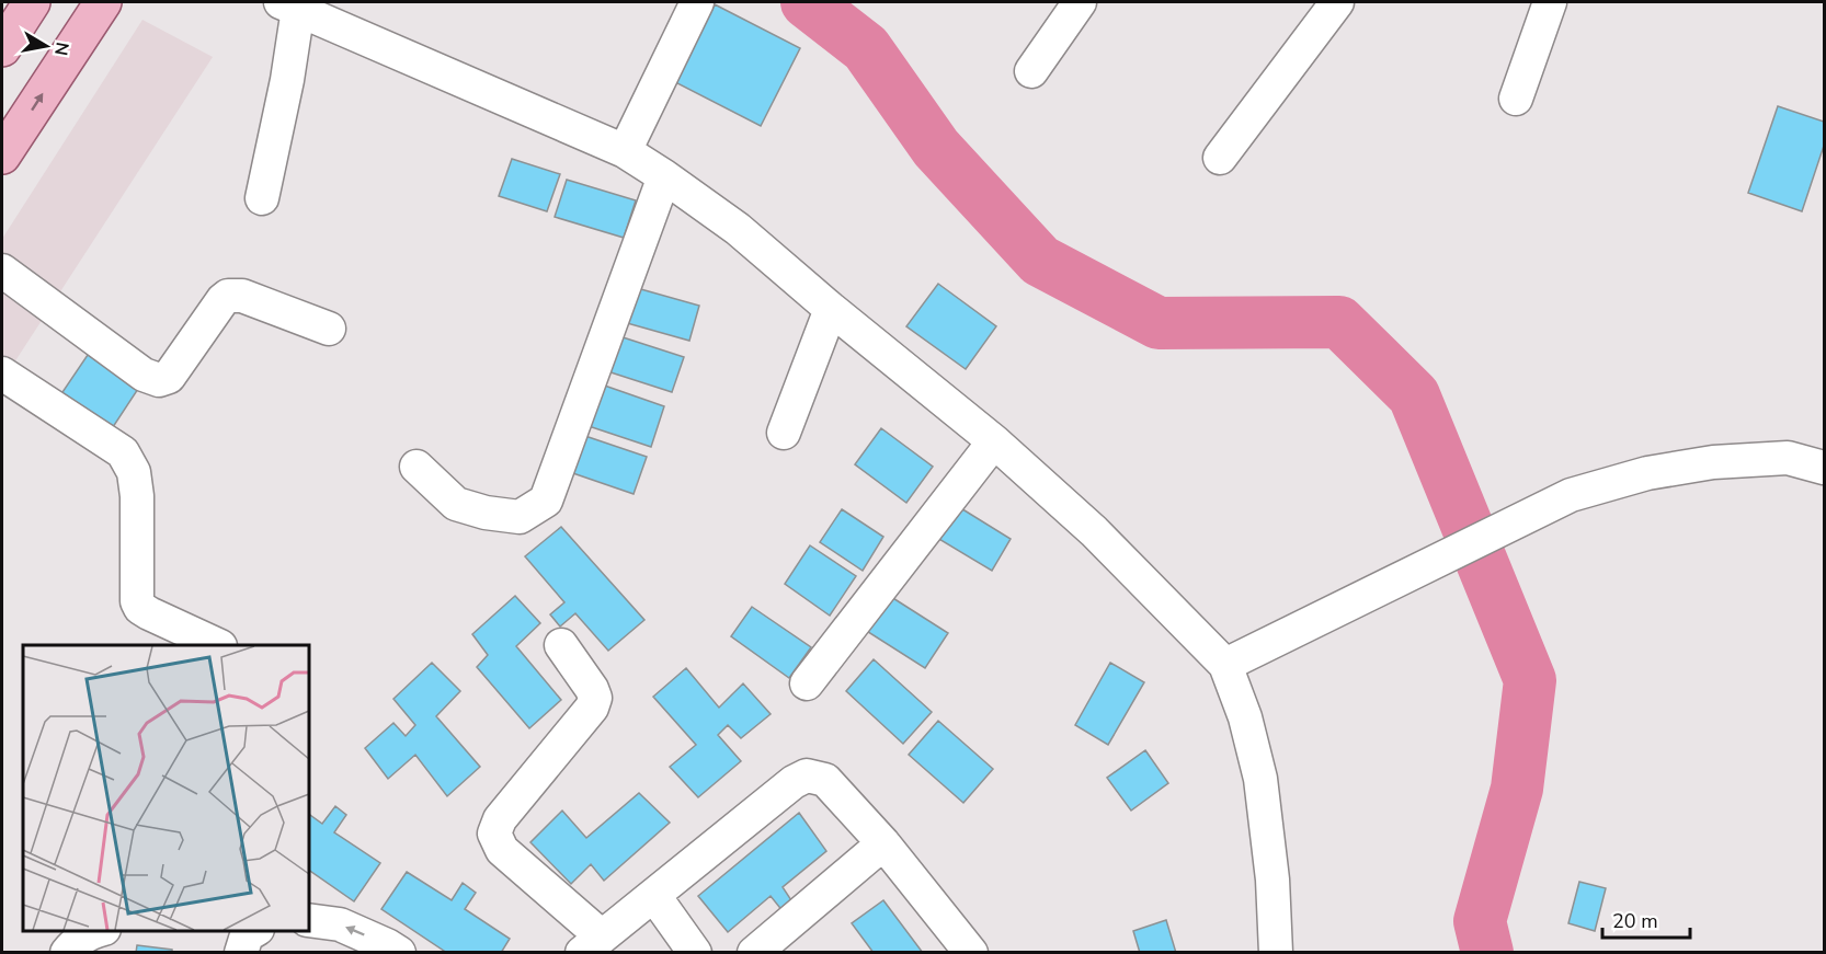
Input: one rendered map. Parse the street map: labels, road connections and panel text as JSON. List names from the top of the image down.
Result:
{
  "scale_bar": "20 m",
  "north": "right"
}
